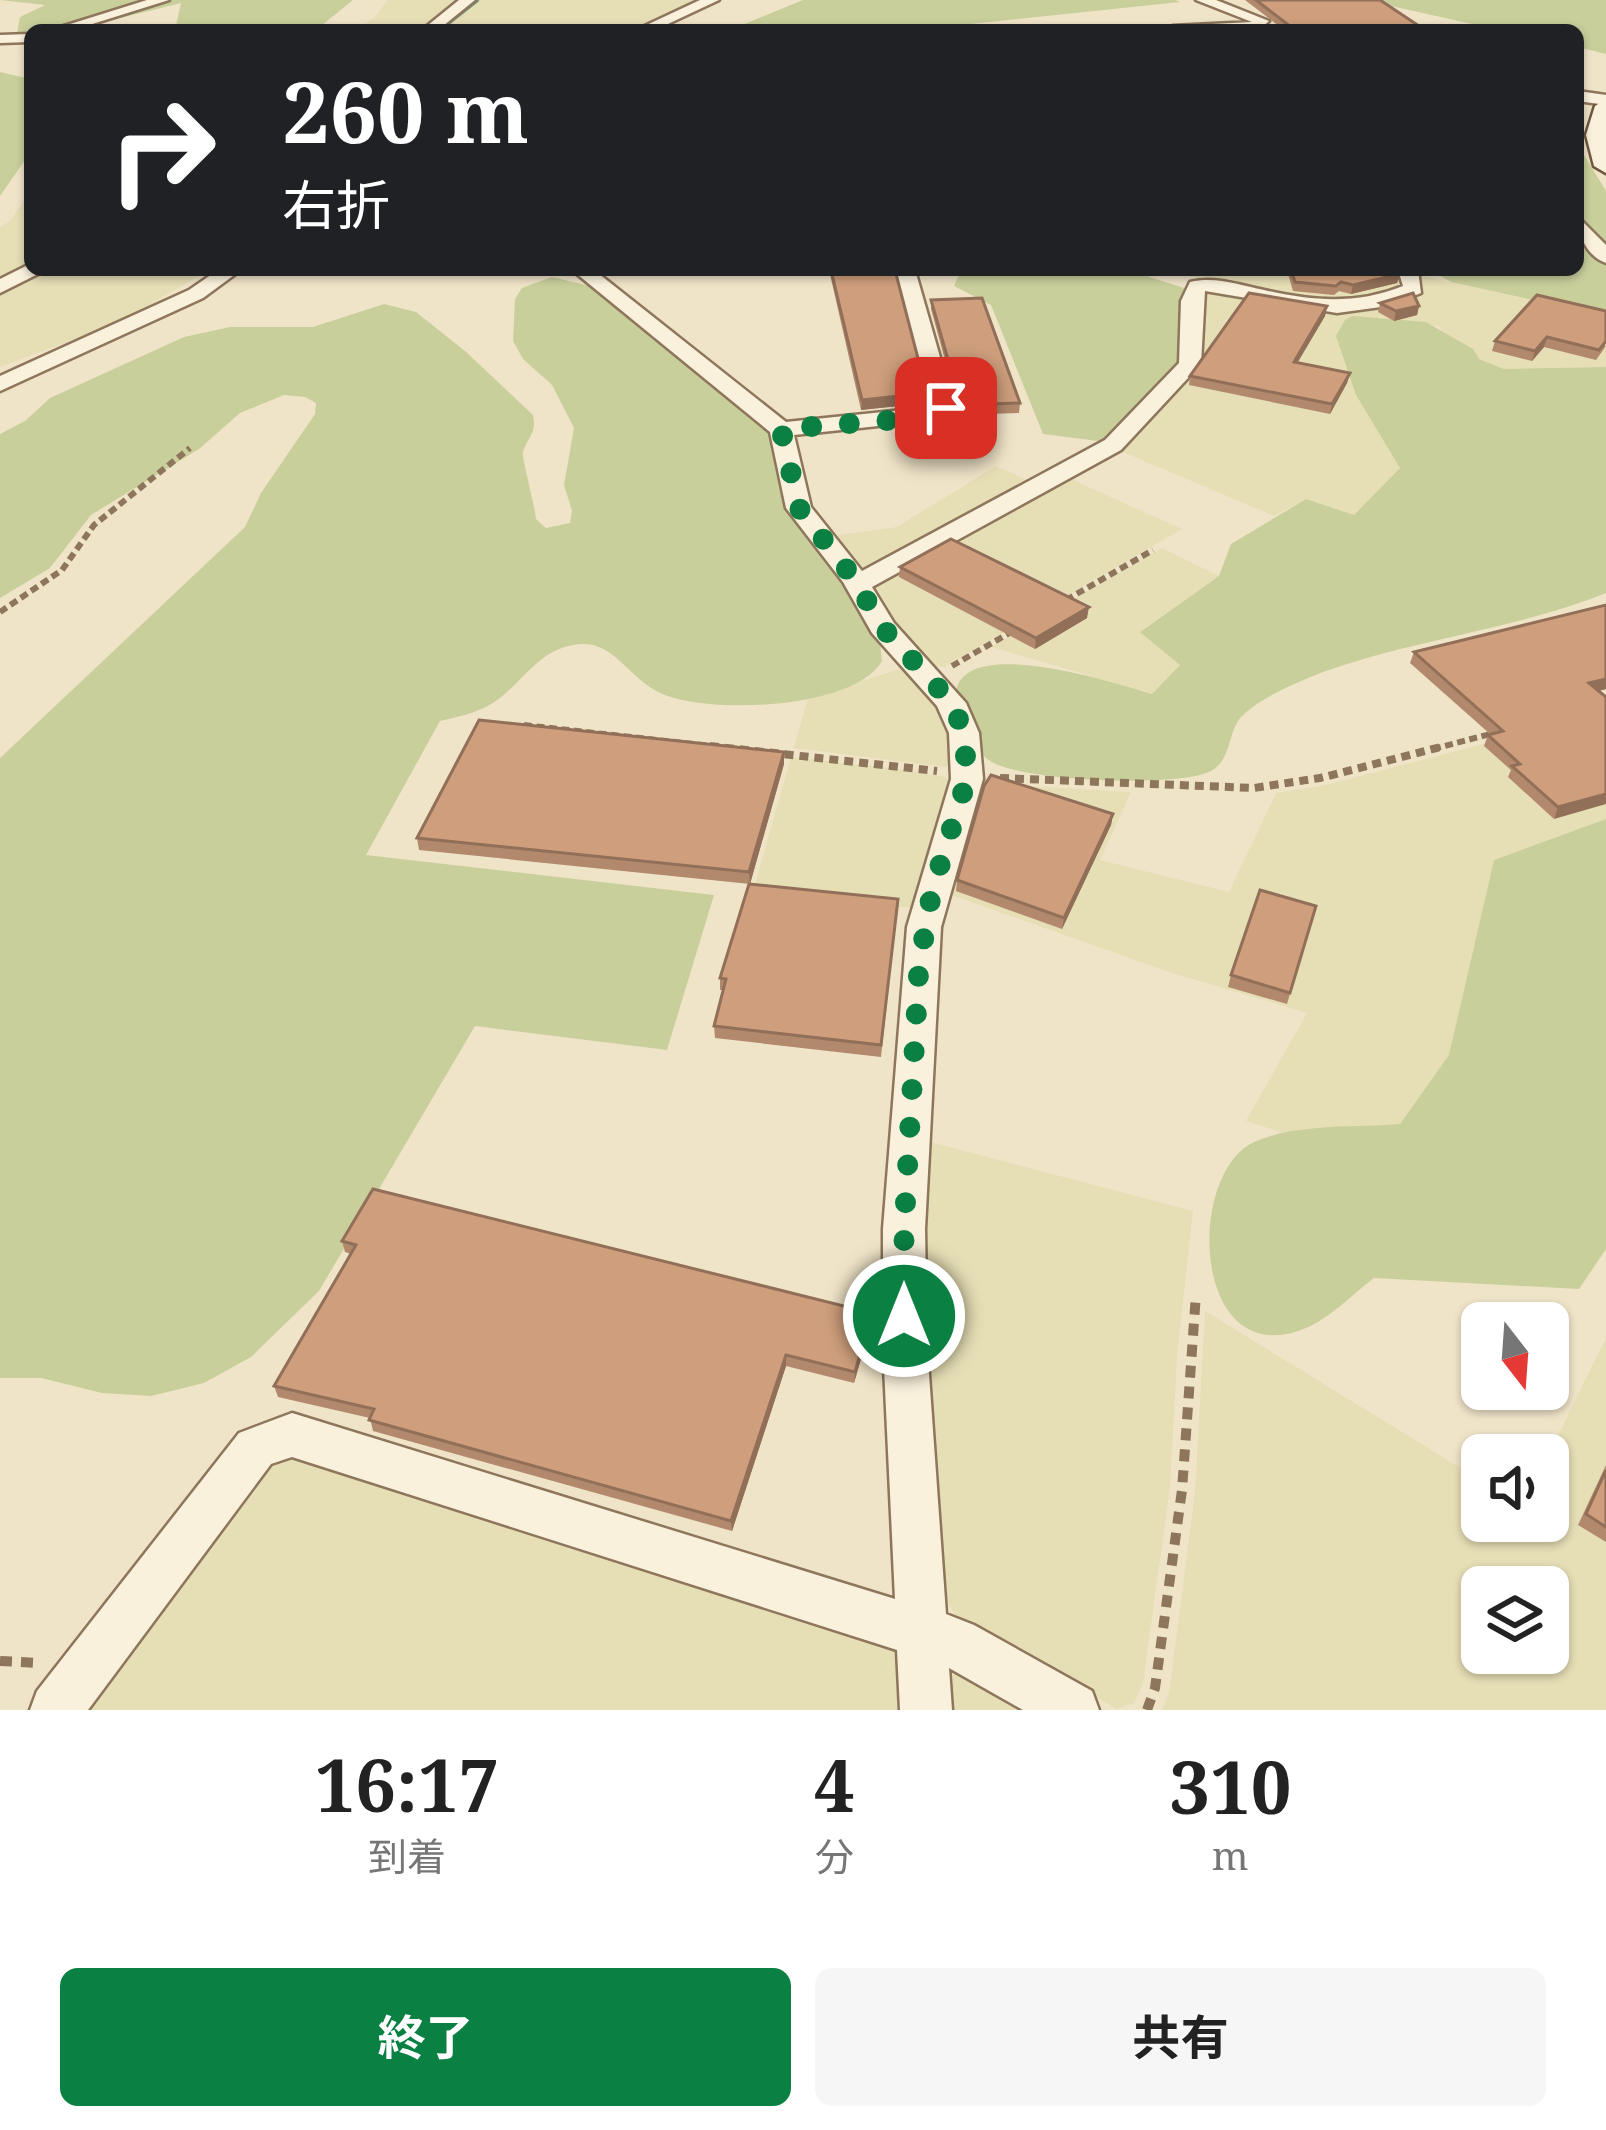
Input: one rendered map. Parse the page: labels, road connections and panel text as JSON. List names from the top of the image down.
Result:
{
  "north": "bottom",
  "page": {
    "turn": ["260 m", "右折"],
    "eta": [
      "16:17",
      "到着",
      "4",
      "分",
      "310",
      "m"
    ],
    "buttons": ["終了", "共有"]
  }
}
